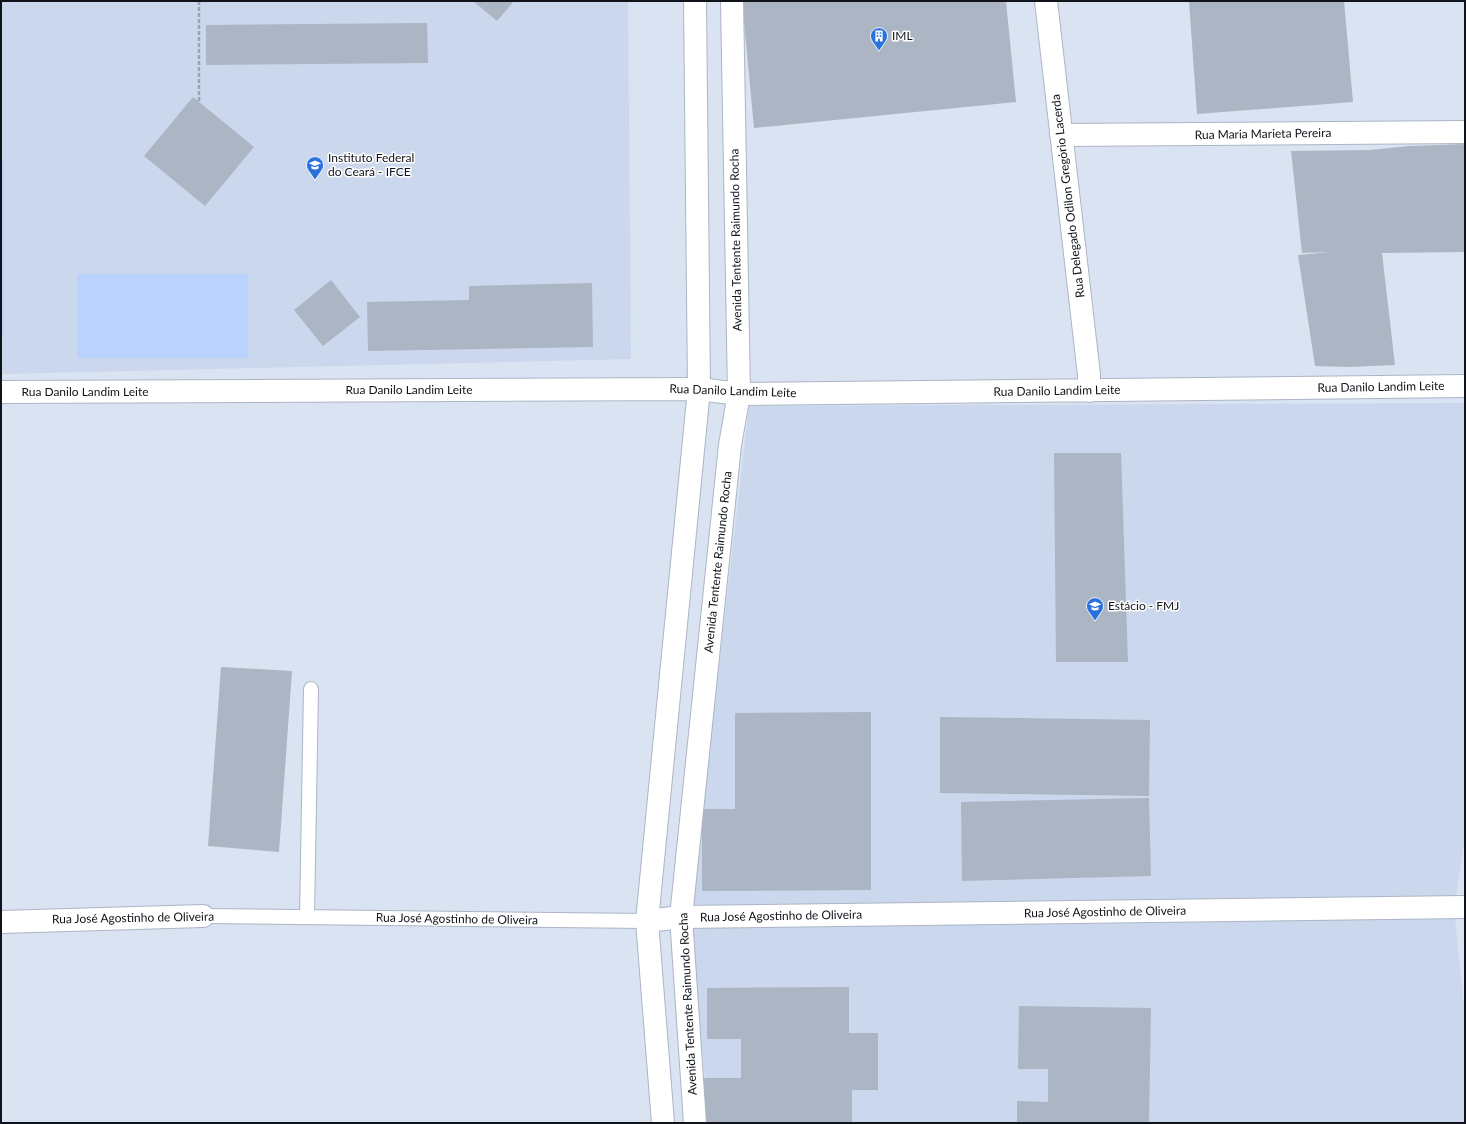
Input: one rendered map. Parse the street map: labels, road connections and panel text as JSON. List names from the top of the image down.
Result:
{
  "streets": {
    "street": [
      "Rua Maria Marieta Pereira",
      "Rua Delegado Odilon Gregório Lacerda",
      "Avenida Tentente Raimundo Rocha",
      "Rua Danilo Landim Leite",
      "Rua José Agostinho de Oliveira"
    ]
  },
  "crossings": [
    ["Rua Maria Marieta Pereira", "Rua Delegado Odilon Gregório Lacerda"],
    ["Rua Delegado Odilon Gregório Lacerda", "Rua Danilo Landim Leite"],
    ["Avenida Tentente Raimundo Rocha", "Rua Danilo Landim Leite"],
    ["Avenida Tentente Raimundo Rocha", "Rua José Agostinho de Oliveira"]
  ],
  "places": {
    "building": ["IML"],
    "school or university": ["Instituto Federal do Ceará - IFCE", "Estácio - FMJ"]
  }
}
